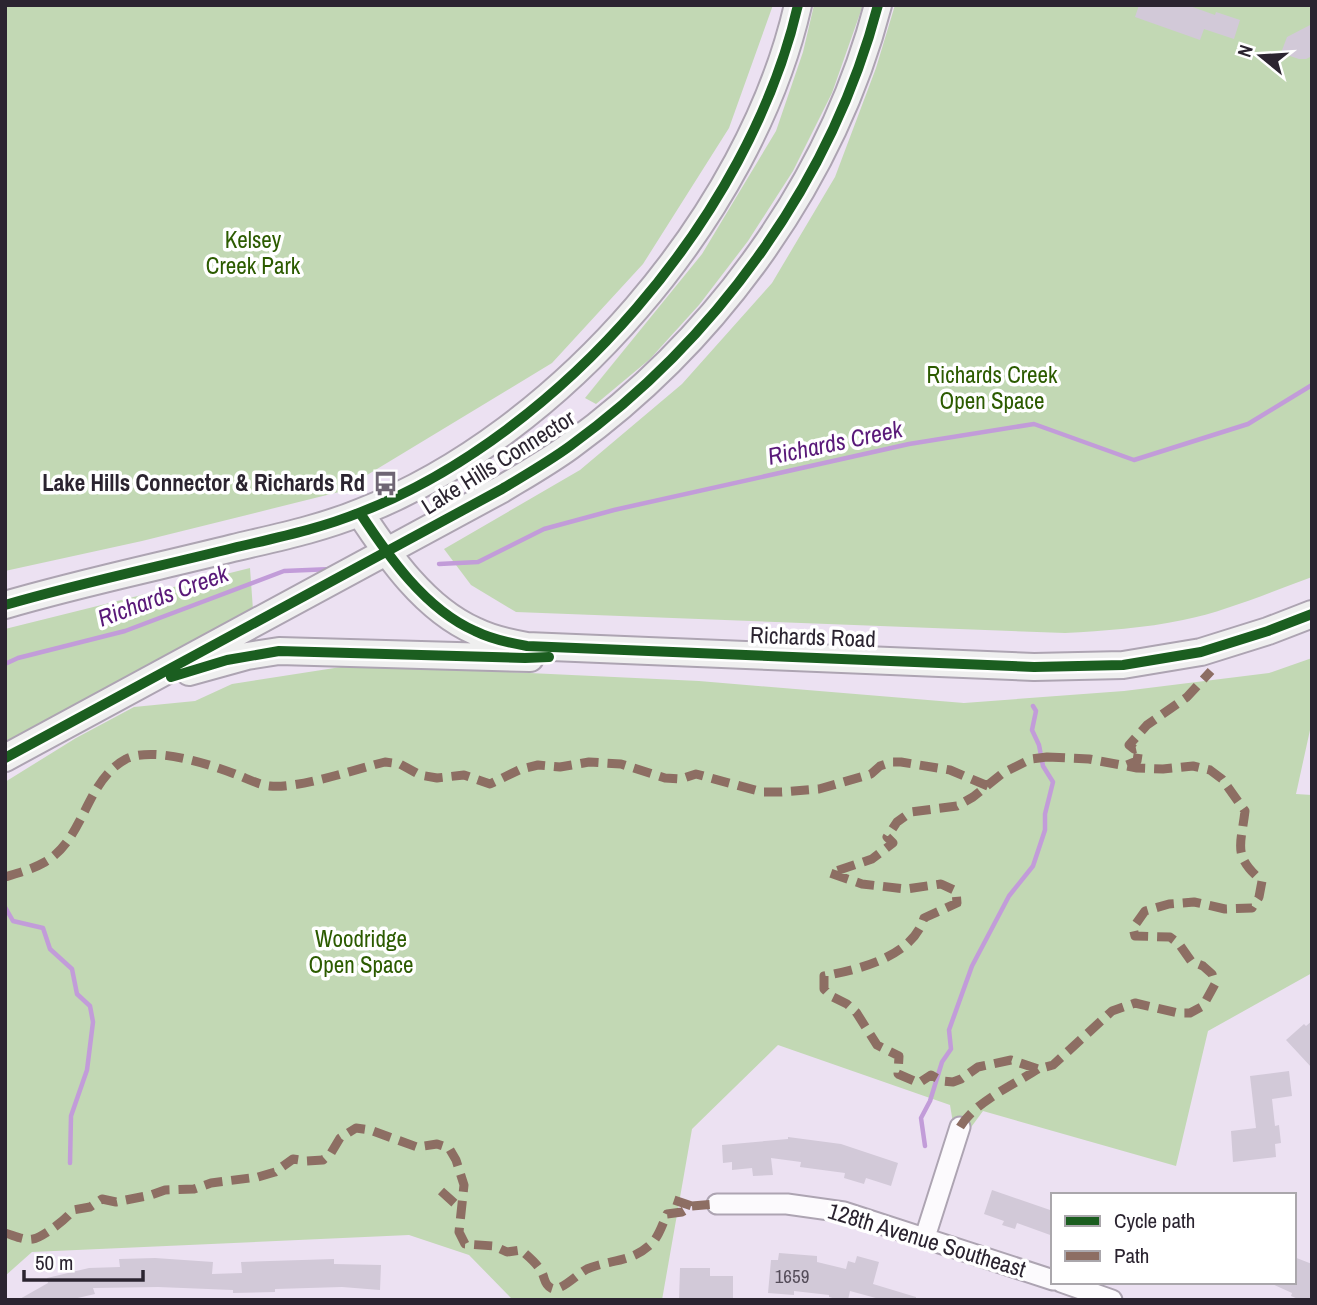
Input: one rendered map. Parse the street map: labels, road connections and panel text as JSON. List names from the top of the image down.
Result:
{
  "streets": {
    "main road": ["Lake Hills Connector", "Richards Road"],
    "street": ["128th Avenue Southeast"]
  },
  "crossings": [
    ["Lake Hills Connector", "Richards Road"]
  ],
  "water": ["Richards Creek"],
  "parks": ["Kelsey Creek Park", "Richards Creek Open Space", "Woodridge Open Space"],
  "places": {
    "bus stop": ["Lake Hills Connector & Richards Rd"]
  },
  "house_numbers": ["1659"],
  "legend": ["Cycle path", "Path"],
  "scale_bar": "50 m",
  "north": "left"
}
